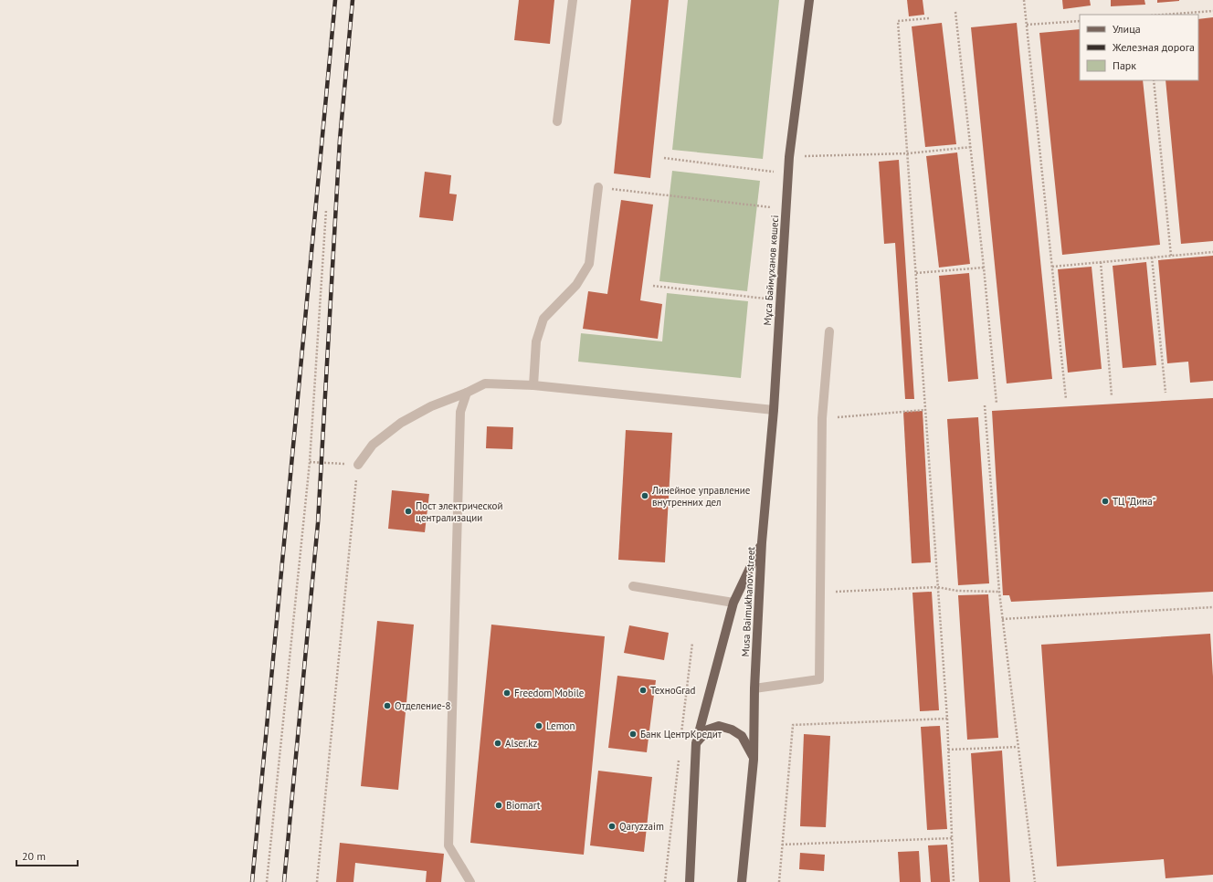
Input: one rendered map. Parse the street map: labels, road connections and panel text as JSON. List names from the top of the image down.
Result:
{
  "streets": {
    "main road": ["Мұса Баймұханов көшесі", "Musa Baimukhanov street"]
  },
  "crossings": [
    ["Мұса Баймұханов көшесі", "Musa Baimukhanov street"]
  ],
  "places": [
    "Линейное управление внутренних дел",
    "ТЦ \"Дина\"",
    "Пост электрической централизации",
    "ТехноGrad",
    "Freedom Mobile",
    "Отделение-8",
    "Lemon",
    "Банк ЦентрКредит",
    "Alser.kz",
    "Biomart",
    "Qaryzzaim"
  ],
  "legend": ["Улица", "Железная дорога", "Парк"],
  "scale_bar": "20 m"
}
